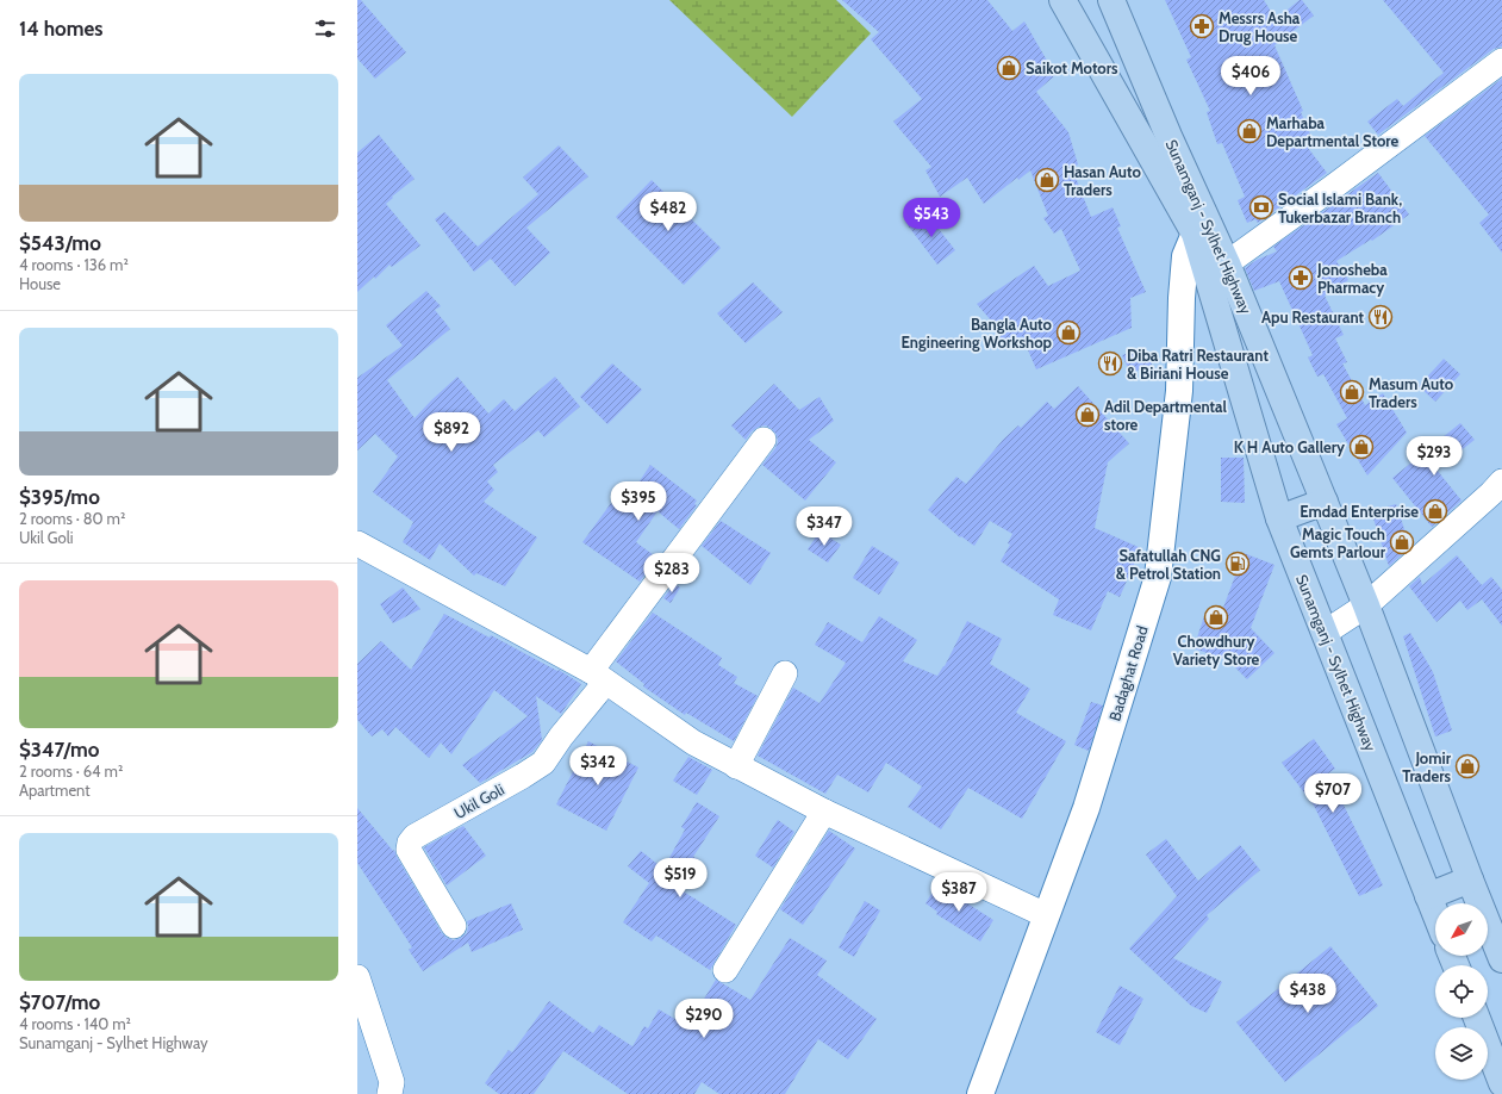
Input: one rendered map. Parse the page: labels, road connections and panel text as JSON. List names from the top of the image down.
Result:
{
  "streets": {
    "main road": ["Sunamganj - Sylhet Highway", "Badaghat Road"],
    "street": ["Ukil Goli"]
  },
  "crossings": [
    ["Sunamganj - Sylhet Highway", "Badaghat Road"]
  ],
  "places": {
    "pharmacy": ["Messrs Asha Drug House", "Jonosheba Pharmacy"],
    "shop": [
      "Saikot Motors",
      "Marhaba Departmental Store",
      "Hasan Auto Traders",
      "Bangla Auto Engineering Workshop",
      "Masum Auto Traders",
      "Adil Departmental store",
      "K H Auto Gallery",
      "Emdad Enterprise",
      "Magic Touch Gemts Parlour",
      "Chowdhury Variety Store",
      "Jomir Traders"
    ],
    "bank": ["Social Islami Bank, Tukerbazar Branch"],
    "restaurant": ["Apu Restaurant", "Diba Ratri Restaurant & Biriani House"],
    "fuel station": ["Safatullah CNG & Petrol Station"]
  },
  "north": "bottom left",
  "page": {
    "heading": "14 homes",
    "price": [
      "$406",
      "$482",
      "$543",
      "$892",
      "$293",
      "$395",
      "$347",
      "$283",
      "$342",
      "$707",
      "$519",
      "$387",
      "$438",
      "$290"
    ],
    "list": [
      {
        "name": "$543/mo",
        "note": "4 rooms · 136 m² · House"
      },
      {
        "name": "$395/mo",
        "note": "2 rooms · 80 m² · Ukil Goli"
      },
      {
        "name": "$347/mo",
        "note": "2 rooms · 64 m² · Apartment"
      },
      {
        "name": "$707/mo",
        "note": "4 rooms · 140 m² · Sunamganj - Sylhet Highway"
      }
    ]
  }
}
